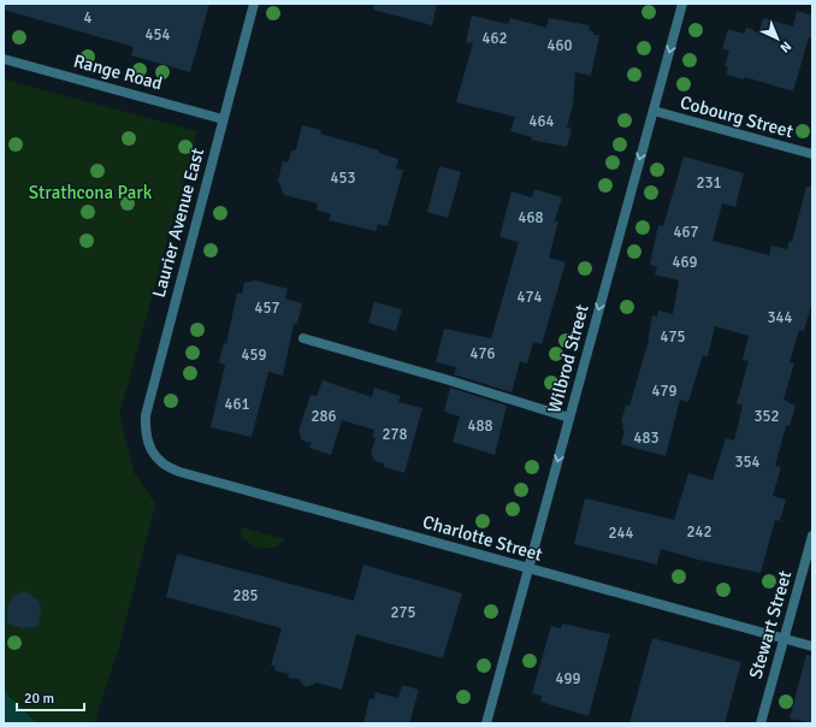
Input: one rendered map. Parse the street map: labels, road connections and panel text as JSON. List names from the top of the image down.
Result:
{
  "streets": {
    "street": [
      "Range Road",
      "Cobourg Street",
      "Laurier Avenue East",
      "Wilbrod Street",
      "Charlotte Street",
      "Stewart Street"
    ]
  },
  "crossings": [
    ["Range Road", "Laurier Avenue East"],
    ["Cobourg Street", "Wilbrod Street"],
    ["Laurier Avenue East", "Charlotte Street"],
    ["Wilbrod Street", "Charlotte Street"],
    ["Charlotte Street", "Stewart Street"]
  ],
  "one_way": ["Wilbrod Street"],
  "parks": ["Strathcona Park"],
  "house_numbers": [
    "4",
    "454",
    "462",
    "460",
    "464",
    "453",
    "231",
    "468",
    "467",
    "469",
    "474",
    "457",
    "344",
    "475",
    "476",
    "459",
    "479",
    "461",
    "286",
    "352",
    "488",
    "278",
    "483",
    "354",
    "242",
    "244",
    "285",
    "275",
    "499"
  ],
  "scale_bar": "20 m",
  "north": "bottom right"
}
